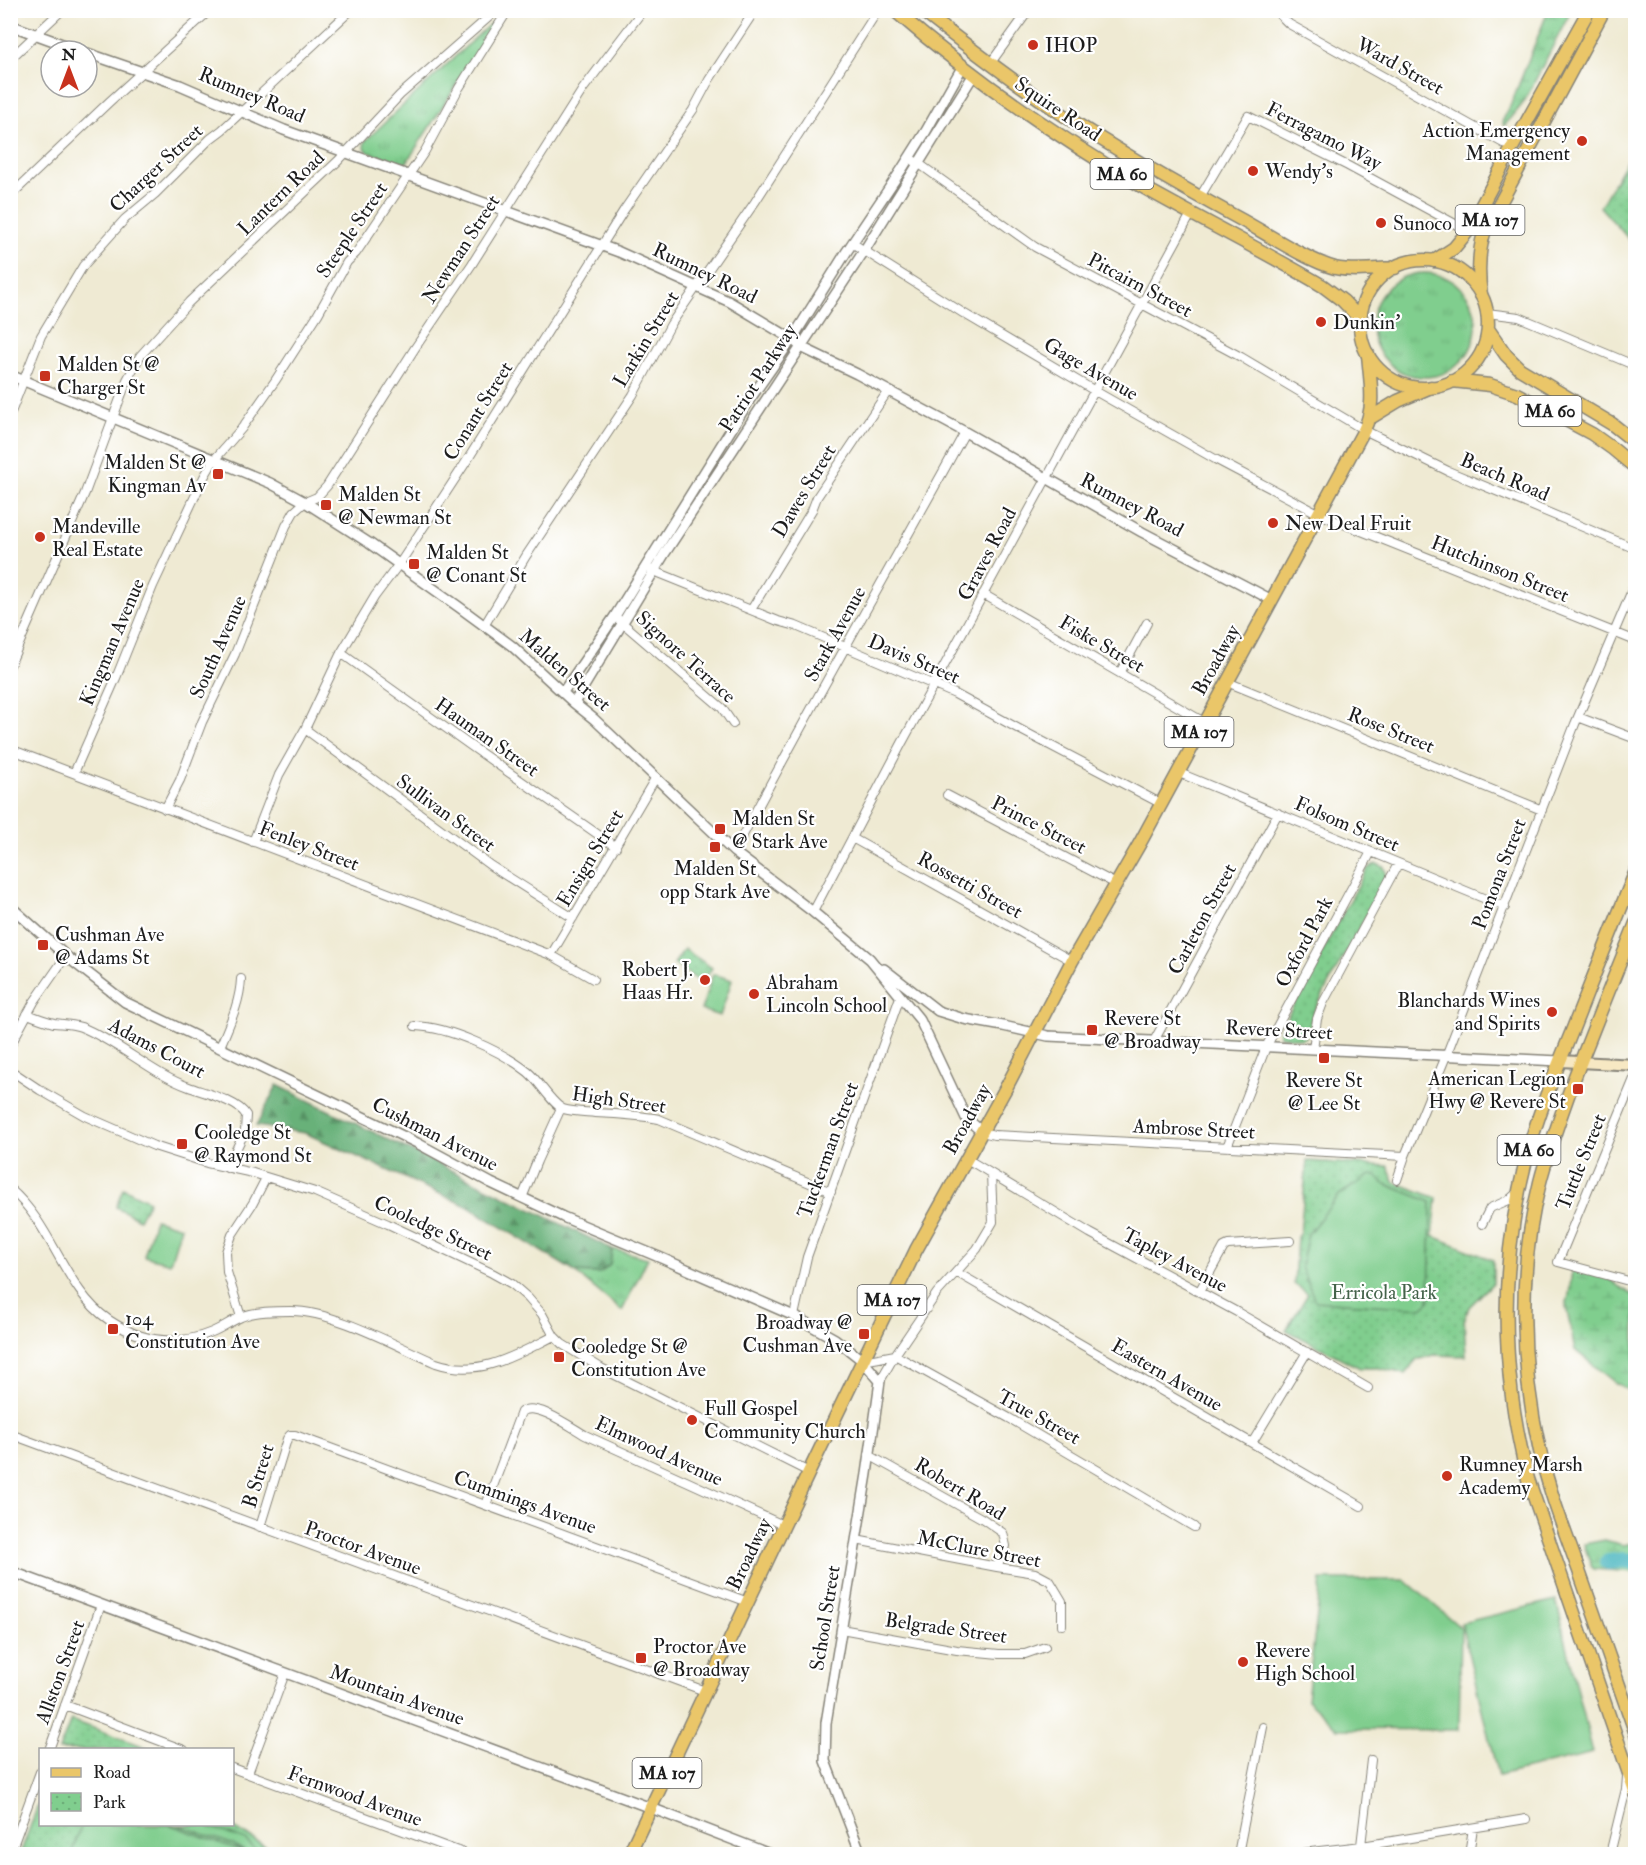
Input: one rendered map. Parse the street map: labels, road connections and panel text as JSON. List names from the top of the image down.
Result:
{
  "streets": {
    "main road": [
      "Squire Road",
      "MA 60",
      "MA 107",
      "Broadway",
      "Revere Street"
    ],
    "street": [
      "Ward Street",
      "Rumney Road",
      "Ferragamo Way",
      "Charger Street",
      "Lantern Road",
      "Steeple Street",
      "Newman Street",
      "Pitcairn Street",
      "Larkin Street",
      "Gage Avenue",
      "Patriot Parkway",
      "Conant Street",
      "Beach Road",
      "Dawes Street",
      "Graves Road",
      "Hutchinson Street",
      "Stark Avenue",
      "Kingman Avenue",
      "Fiske Street",
      "South Avenue",
      "Signore Terrace",
      "Davis Street",
      "Malden Street",
      "Rose Street",
      "Hauman Street",
      "Sullivan Street",
      "Folsom Street",
      "Prince Street",
      "Fenley Street",
      "Ensign Street",
      "Pomona Street",
      "Rossetti Street",
      "Carleton Street",
      "Oxford Park",
      "Adams Court",
      "High Street",
      "Ambrose Street",
      "Cushman Avenue",
      "Tuckerman Street",
      "Tuttle Street",
      "Cooledge Street",
      "Tapley Avenue",
      "Eastern Avenue",
      "True Street",
      "Elmwood Avenue",
      "B Street",
      "Robert Road",
      "Cummings Avenue",
      "Proctor Avenue",
      "McClure Street",
      "School Street",
      "Belgrade Street",
      "Allston Street",
      "Mountain Avenue",
      "Fernwood Avenue"
    ]
  },
  "crossings": [
    ["Ward Street", "MA 107"],
    ["Rumney Road", "Charger Street"],
    ["Rumney Road", "Lantern Road"],
    ["Rumney Road", "Steeple Street"],
    ["Rumney Road", "Newman Street"],
    ["Rumney Road", "Larkin Street"],
    ["Rumney Road", "Patriot Parkway"],
    ["Rumney Road", "Conant Street"],
    ["Rumney Road", "Dawes Street"],
    ["Rumney Road", "Graves Road"],
    ["Rumney Road", "Stark Avenue"],
    ["Rumney Road", "Broadway"],
    ["Squire Road", "Ferragamo Way"],
    ["Squire Road", "MA 60"],
    ["Squire Road", "MA 107"],
    ["Squire Road", "Patriot Parkway"],
    ["Squire Road", "Graves Road"],
    ["Squire Road", "Broadway"],
    ["Ferragamo Way", "MA 107"],
    ["Charger Street", "Malden Street"],
    ["MA 60", "MA 107"],
    ["MA 60", "Broadway"],
    ["MA 60", "Revere Street"],
    ["Lantern Road", "Malden Street"],
    ["MA 107", "Broadway"],
    ["Steeple Street", "Kingman Avenue"],
    ["Steeple Street", "Malden Street"],
    ["Newman Street", "South Avenue"],
    ["Newman Street", "Malden Street"],
    ["Pitcairn Street", "Patriot Parkway"],
    ["Pitcairn Street", "Beach Road"],
    ["Pitcairn Street", "Graves Road"],
    ["Pitcairn Street", "Broadway"],
    ["Larkin Street", "Malden Street"],
    ["Gage Avenue", "Patriot Parkway"],
    ["Gage Avenue", "Graves Road"],
    ["Gage Avenue", "Hutchinson Street"],
    ["Gage Avenue", "Broadway"],
    ["Patriot Parkway", "Signore Terrace"],
    ["Patriot Parkway", "Davis Street"],
    ["Patriot Parkway", "Malden Street"],
    ["Conant Street", "Malden Street"],
    ["Conant Street", "Hauman Street"],
    ["Conant Street", "Sullivan Street"],
    ["Conant Street", "Fenley Street"],
    ["Beach Road", "Broadway"],
    ["Dawes Street", "Davis Street"],
    ["Graves Road", "Fiske Street"],
    ["Graves Road", "Davis Street"],
    ["Graves Road", "Malden Street"],
    ["Graves Road", "Rossetti Street"],
    ["Hutchinson Street", "Broadway"],
    ["Hutchinson Street", "Pomona Street"],
    ["Stark Avenue", "Davis Street"],
    ["Stark Avenue", "Malden Street"],
    ["Kingman Avenue", "Malden Street"],
    ["Kingman Avenue", "Fenley Street"],
    ["Fiske Street", "Broadway"],
    ["South Avenue", "Malden Street"],
    ["South Avenue", "Fenley Street"],
    ["Davis Street", "Broadway"],
    ["Broadway", "Malden Street"],
    ["Broadway", "Rose Street"],
    ["Broadway", "Folsom Street"],
    ["Broadway", "Prince Street"],
    ["Broadway", "Rossetti Street"],
    ["Broadway", "Revere Street"],
    ["Broadway", "Ambrose Street"],
    ["Broadway", "Cushman Avenue"],
    ["Broadway", "Cooledge Street"],
    ["Broadway", "Tapley Avenue"],
    ["Broadway", "Elmwood Avenue"],
    ["Broadway", "Cummings Avenue"],
    ["Broadway", "Proctor Avenue"],
    ["Broadway", "Mountain Avenue"],
    ["Malden Street", "Ensign Street"],
    ["Malden Street", "Revere Street"],
    ["Malden Street", "Ambrose Street"],
    ["Malden Street", "Tuckerman Street"],
    ["Rose Street", "Pomona Street"],
    ["Hauman Street", "Ensign Street"],
    ["Sullivan Street", "Ensign Street"],
    ["Folsom Street", "Pomona Street"],
    ["Folsom Street", "Carleton Street"],
    ["Folsom Street", "Oxford Park"],
    ["Fenley Street", "Ensign Street"],
    ["Pomona Street", "Revere Street"],
    ["Pomona Street", "Ambrose Street"],
    ["Carleton Street", "Revere Street"],
    ["Oxford Park", "Revere Street"],
    ["Oxford Park", "Ambrose Street"],
    ["Adams Court", "Cooledge Street"],
    ["High Street", "Tuckerman Street"],
    ["Cushman Avenue", "Tuckerman Street"],
    ["Tapley Avenue", "School Street"],
    ["Eastern Avenue", "School Street"],
    ["True Street", "School Street"],
    ["Elmwood Avenue", "Cummings Avenue"],
    ["B Street", "Cummings Avenue"],
    ["B Street", "Proctor Avenue"],
    ["Robert Road", "McClure Street"],
    ["Robert Road", "School Street"],
    ["McClure Street", "School Street"],
    ["School Street", "Belgrade Street"],
    ["Allston Street", "Mountain Avenue"]
  ],
  "parks": ["Erricola Park"],
  "places": {
    "other": [
      "IHOP",
      "Action Emergency Management",
      "Wendy's",
      "Sunoco",
      "Dunkin'",
      "New Deal Fruit",
      "Mandeville Real Estate",
      "Robert J. Haas Hr.",
      "Abraham Lincoln School",
      "Blanchards Wines and Spirits",
      "Full Gospel Community Church",
      "Rumney Marsh Academy",
      "Revere High School"
    ],
    "transit": [
      "Malden St @ Charger St",
      "Malden St @ Kingman Av",
      "Malden St @ Newman St",
      "Malden St @ Conant St",
      "Malden St @ Stark Ave",
      "Malden St opp Stark Ave",
      "Cushman Ave @ Adams St",
      "Revere St @ Broadway",
      "Revere St @ Lee St",
      "American Legion Hwy @ Revere St",
      "Cooledge St @ Raymond St",
      "104 Constitution Ave",
      "Broadway @ Cushman Ave",
      "Cooledge St @ Constitution Ave",
      "Proctor Ave @ Broadway"
    ]
  },
  "legend": ["Road", "Park"],
  "north": "top"
}
